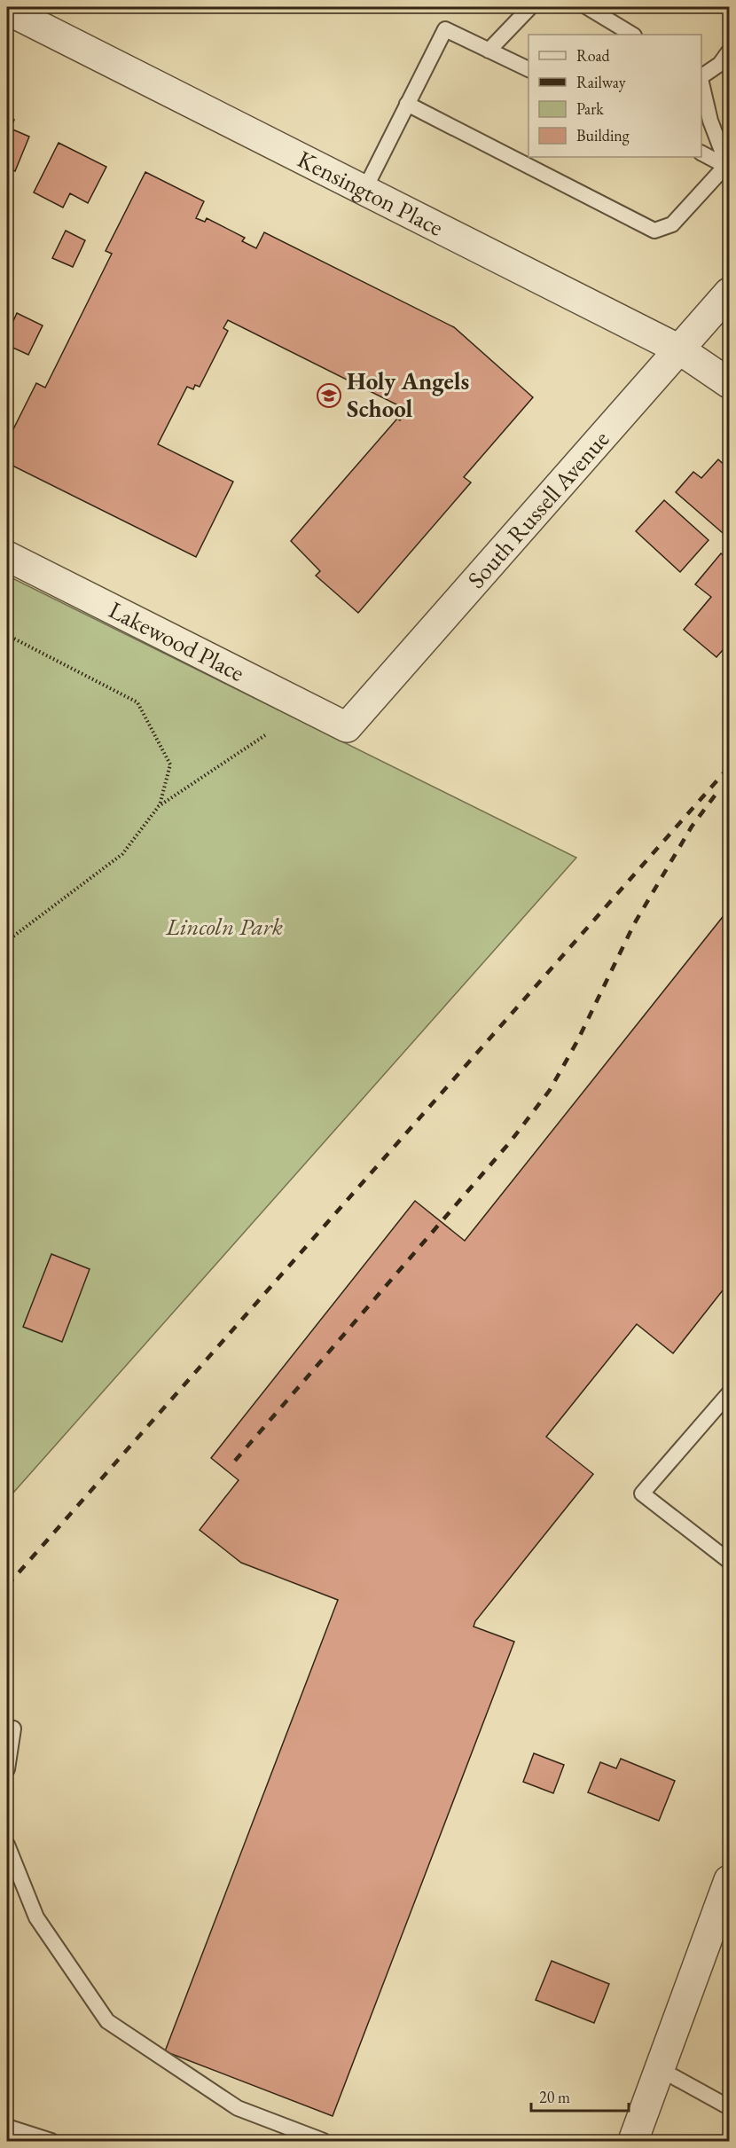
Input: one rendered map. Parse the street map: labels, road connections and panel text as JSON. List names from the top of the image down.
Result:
{
  "streets": {
    "street": ["Kensington Place", "South Russell Avenue", "Lakewood Place"]
  },
  "crossings": [
    ["Kensington Place", "South Russell Avenue"],
    ["South Russell Avenue", "Lakewood Place"]
  ],
  "parks": ["Lincoln Park"],
  "places": {
    "school or university": ["Holy Angels School"]
  },
  "legend": [
    "Road",
    "Railway",
    "Park",
    "Building"
  ],
  "scale_bar": "20 m"
}
